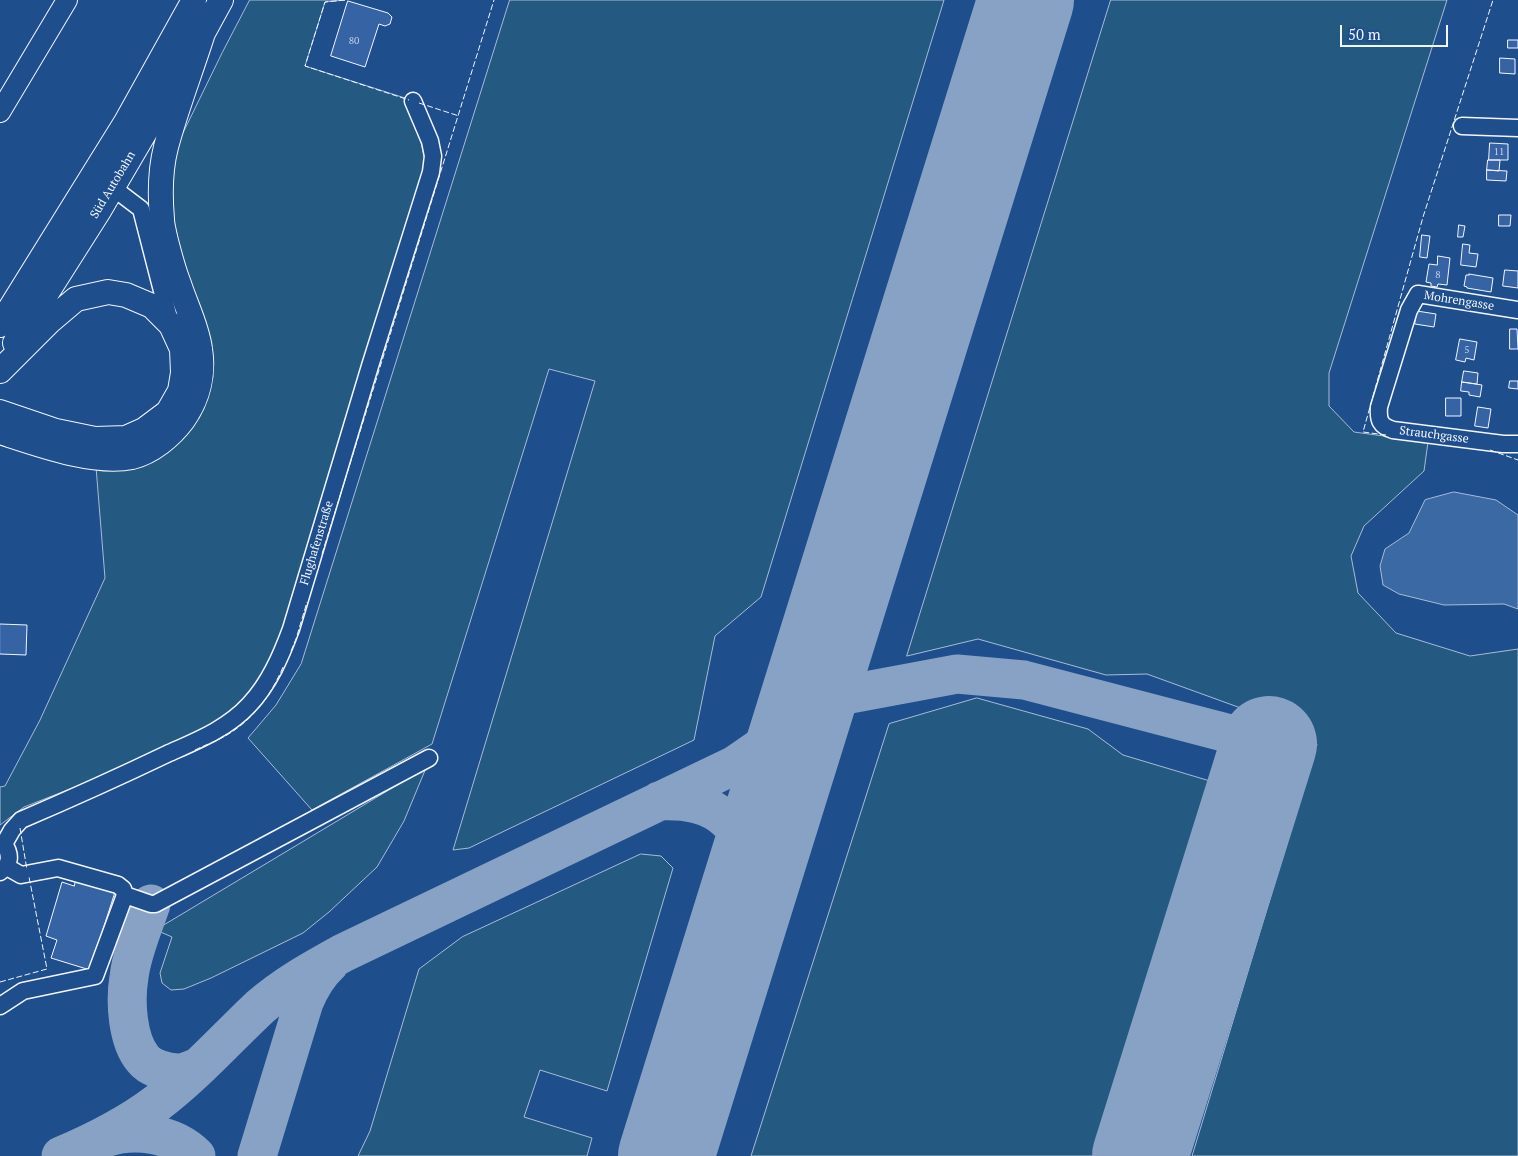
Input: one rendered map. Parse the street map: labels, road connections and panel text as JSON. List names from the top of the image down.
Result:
{
  "streets": {
    "highway": ["Süd Autobahn"],
    "street": ["Mohrengasse", "Strauchgasse", "Flughafenstraße"]
  },
  "crossings": [
    ["Mohrengasse", "Strauchgasse"]
  ],
  "house_numbers": [
    "80",
    "11",
    "8",
    "5"
  ],
  "scale_bar": "50 m"
}
